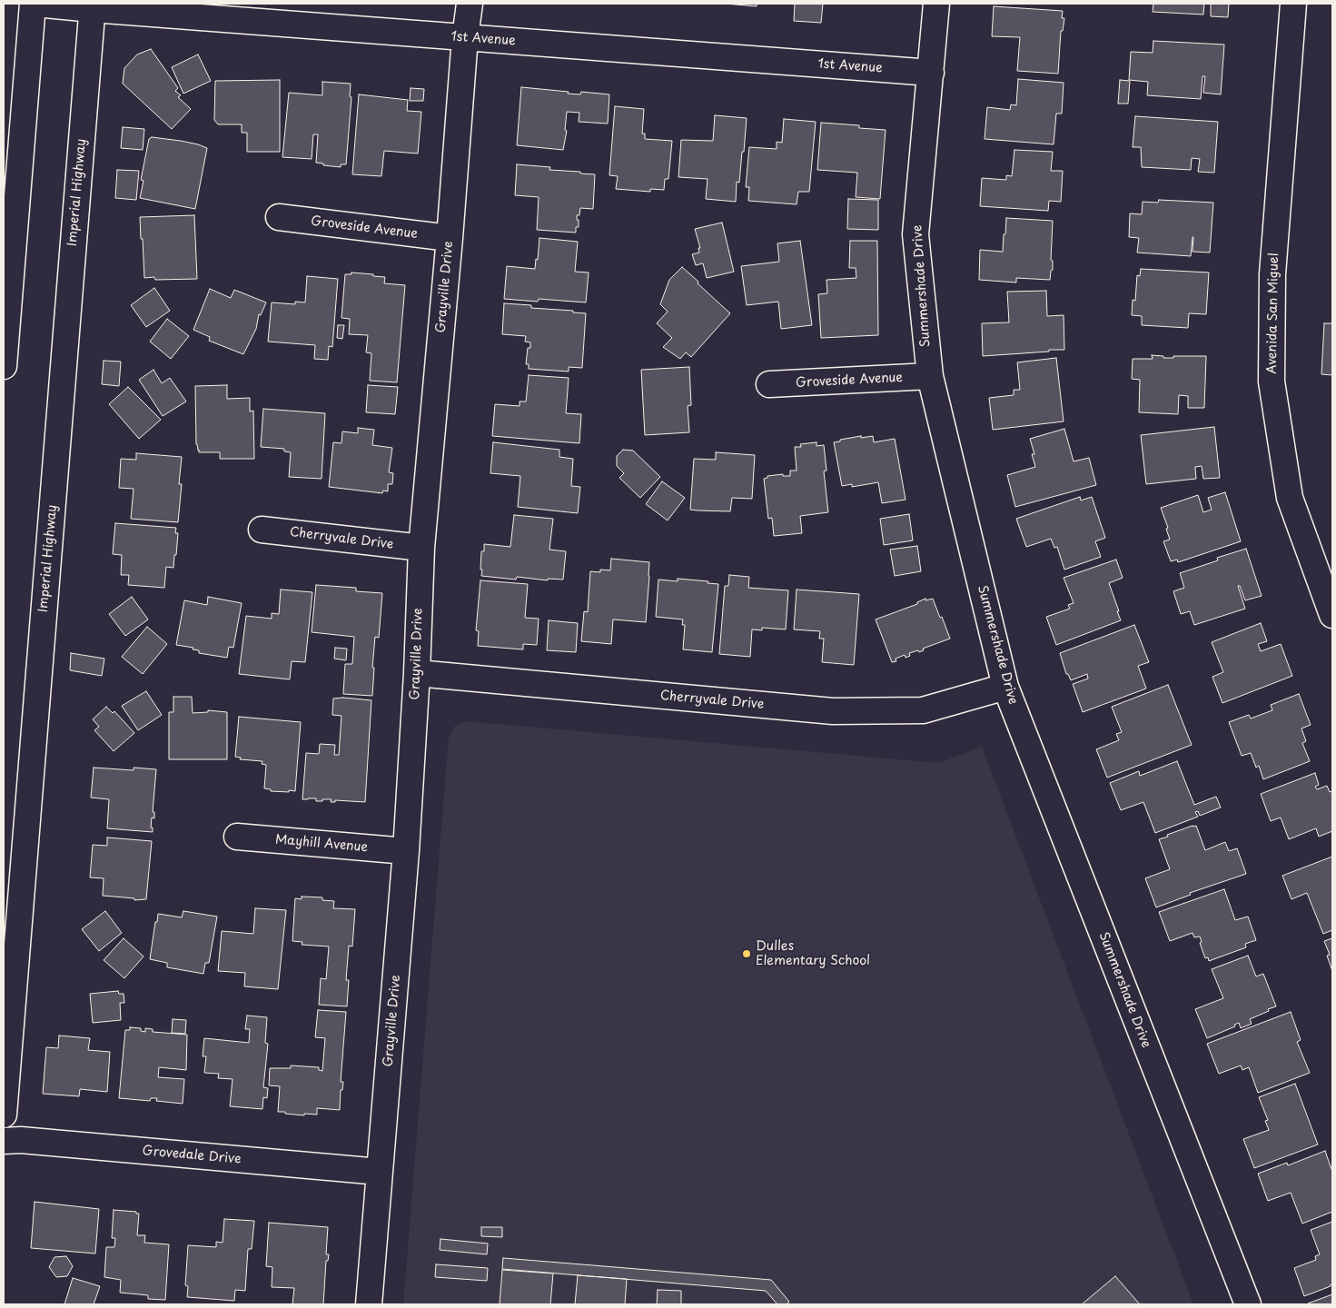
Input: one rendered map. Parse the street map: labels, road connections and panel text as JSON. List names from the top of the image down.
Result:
{
  "streets": {
    "street": [
      "1st Avenue",
      "Imperial Highway",
      "Groveside Avenue",
      "Summershade Drive",
      "Grayville Drive",
      "Avenida San Miguel",
      "Cherryvale Drive",
      "Mayhill Avenue",
      "Grovedale Drive"
    ]
  },
  "crossings": [
    ["1st Avenue", "Imperial Highway"],
    ["1st Avenue", "Summershade Drive"],
    ["1st Avenue", "Grayville Drive"],
    ["Groveside Avenue", "Summershade Drive"],
    ["Groveside Avenue", "Grayville Drive"],
    ["Summershade Drive", "Cherryvale Drive"],
    ["Grayville Drive", "Cherryvale Drive"],
    ["Grayville Drive", "Mayhill Avenue"],
    ["Grayville Drive", "Grovedale Drive"]
  ],
  "places": ["Dulles Elementary School"]
}
